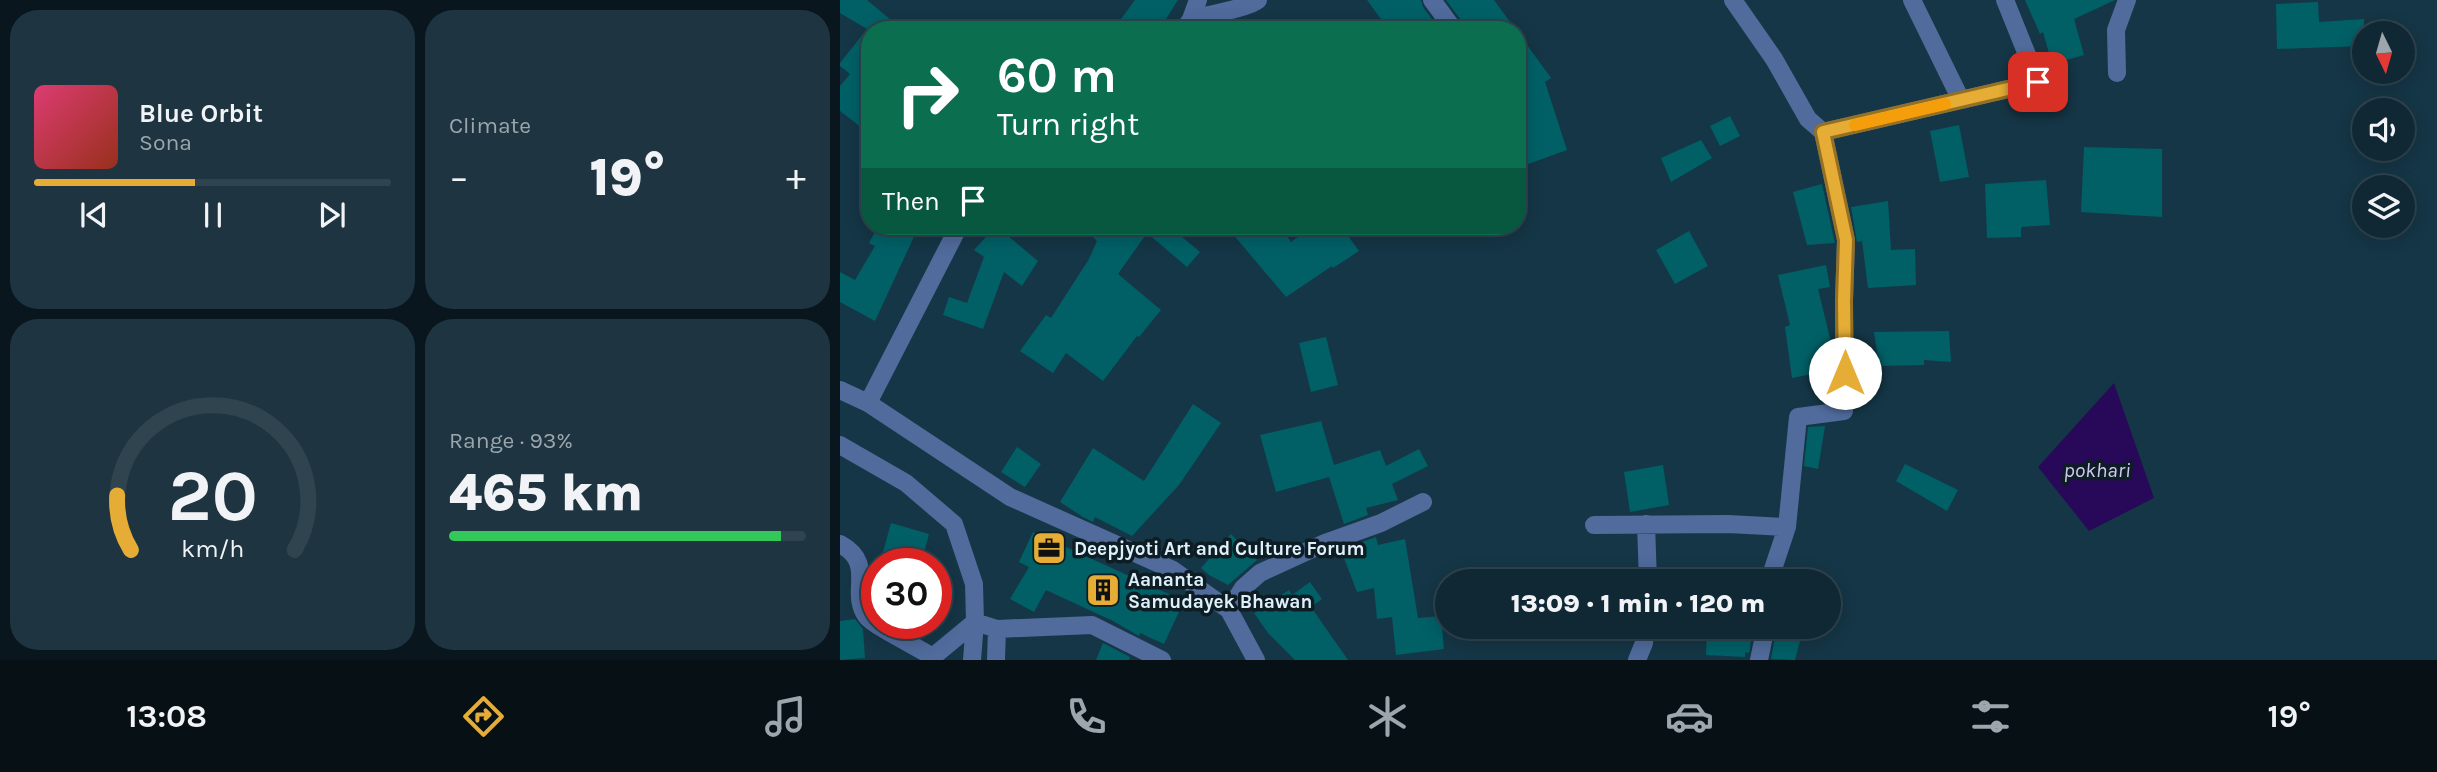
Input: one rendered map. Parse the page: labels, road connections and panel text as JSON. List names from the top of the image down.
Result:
{
  "water": ["pokhari"],
  "places": {
    "office": ["Deepjyoti Art and Culture Forum"],
    "building": ["Aananta Samudayek Bhawan"]
  },
  "north": "bottom",
  "page": {
    "tile": [
      "Climate",
      ["Range · 93%", "465 km"]
    ],
    "turn": ["60 m", "Turn right"],
    "song": ["Blue Orbit", "Sona"],
    "heat": ["−", "19°", "+"],
    "then": "Then",
    "limit": "30",
    "trip": "13:09 · 1 min · 120 m",
    "tabs": ["13:08", "19°"],
    "gauge": ["20", "km/h"]
  }
}
